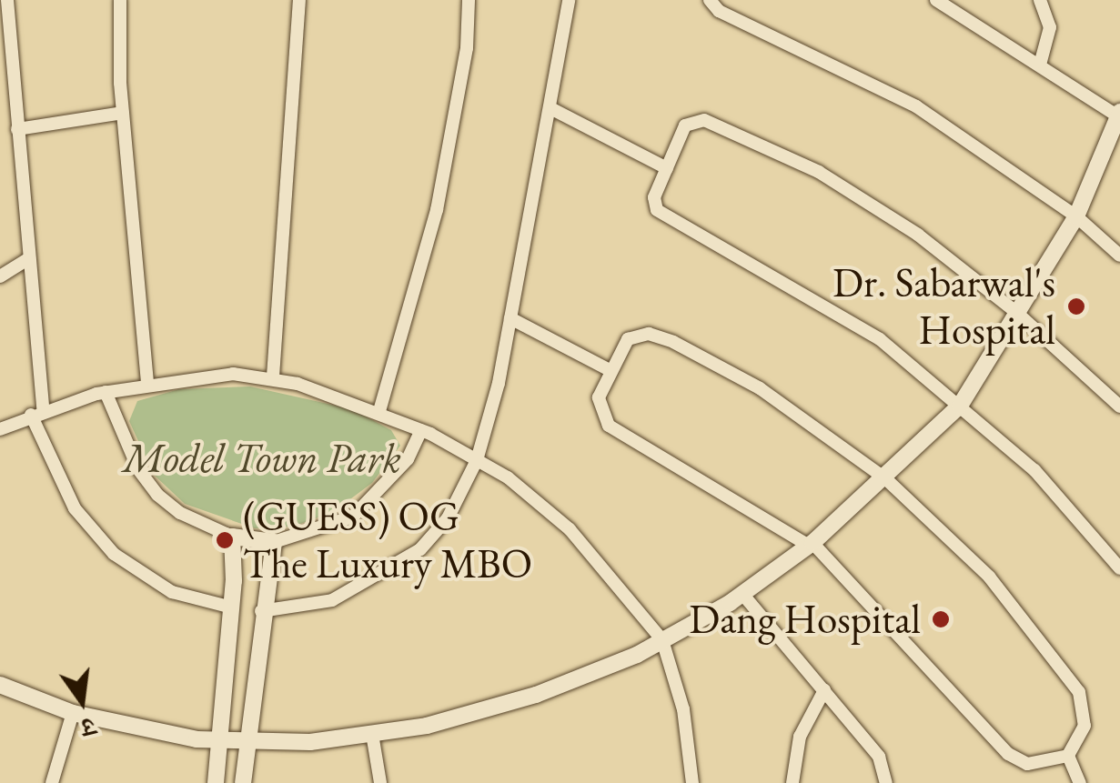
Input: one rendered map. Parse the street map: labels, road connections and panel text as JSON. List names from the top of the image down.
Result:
{
  "parks": ["Model Town Park"],
  "places": ["Dr. Sabarwal's Hospital", "(GUESS) OG The Luxury MBO", "Dang Hospital"],
  "north": "bottom"
}
